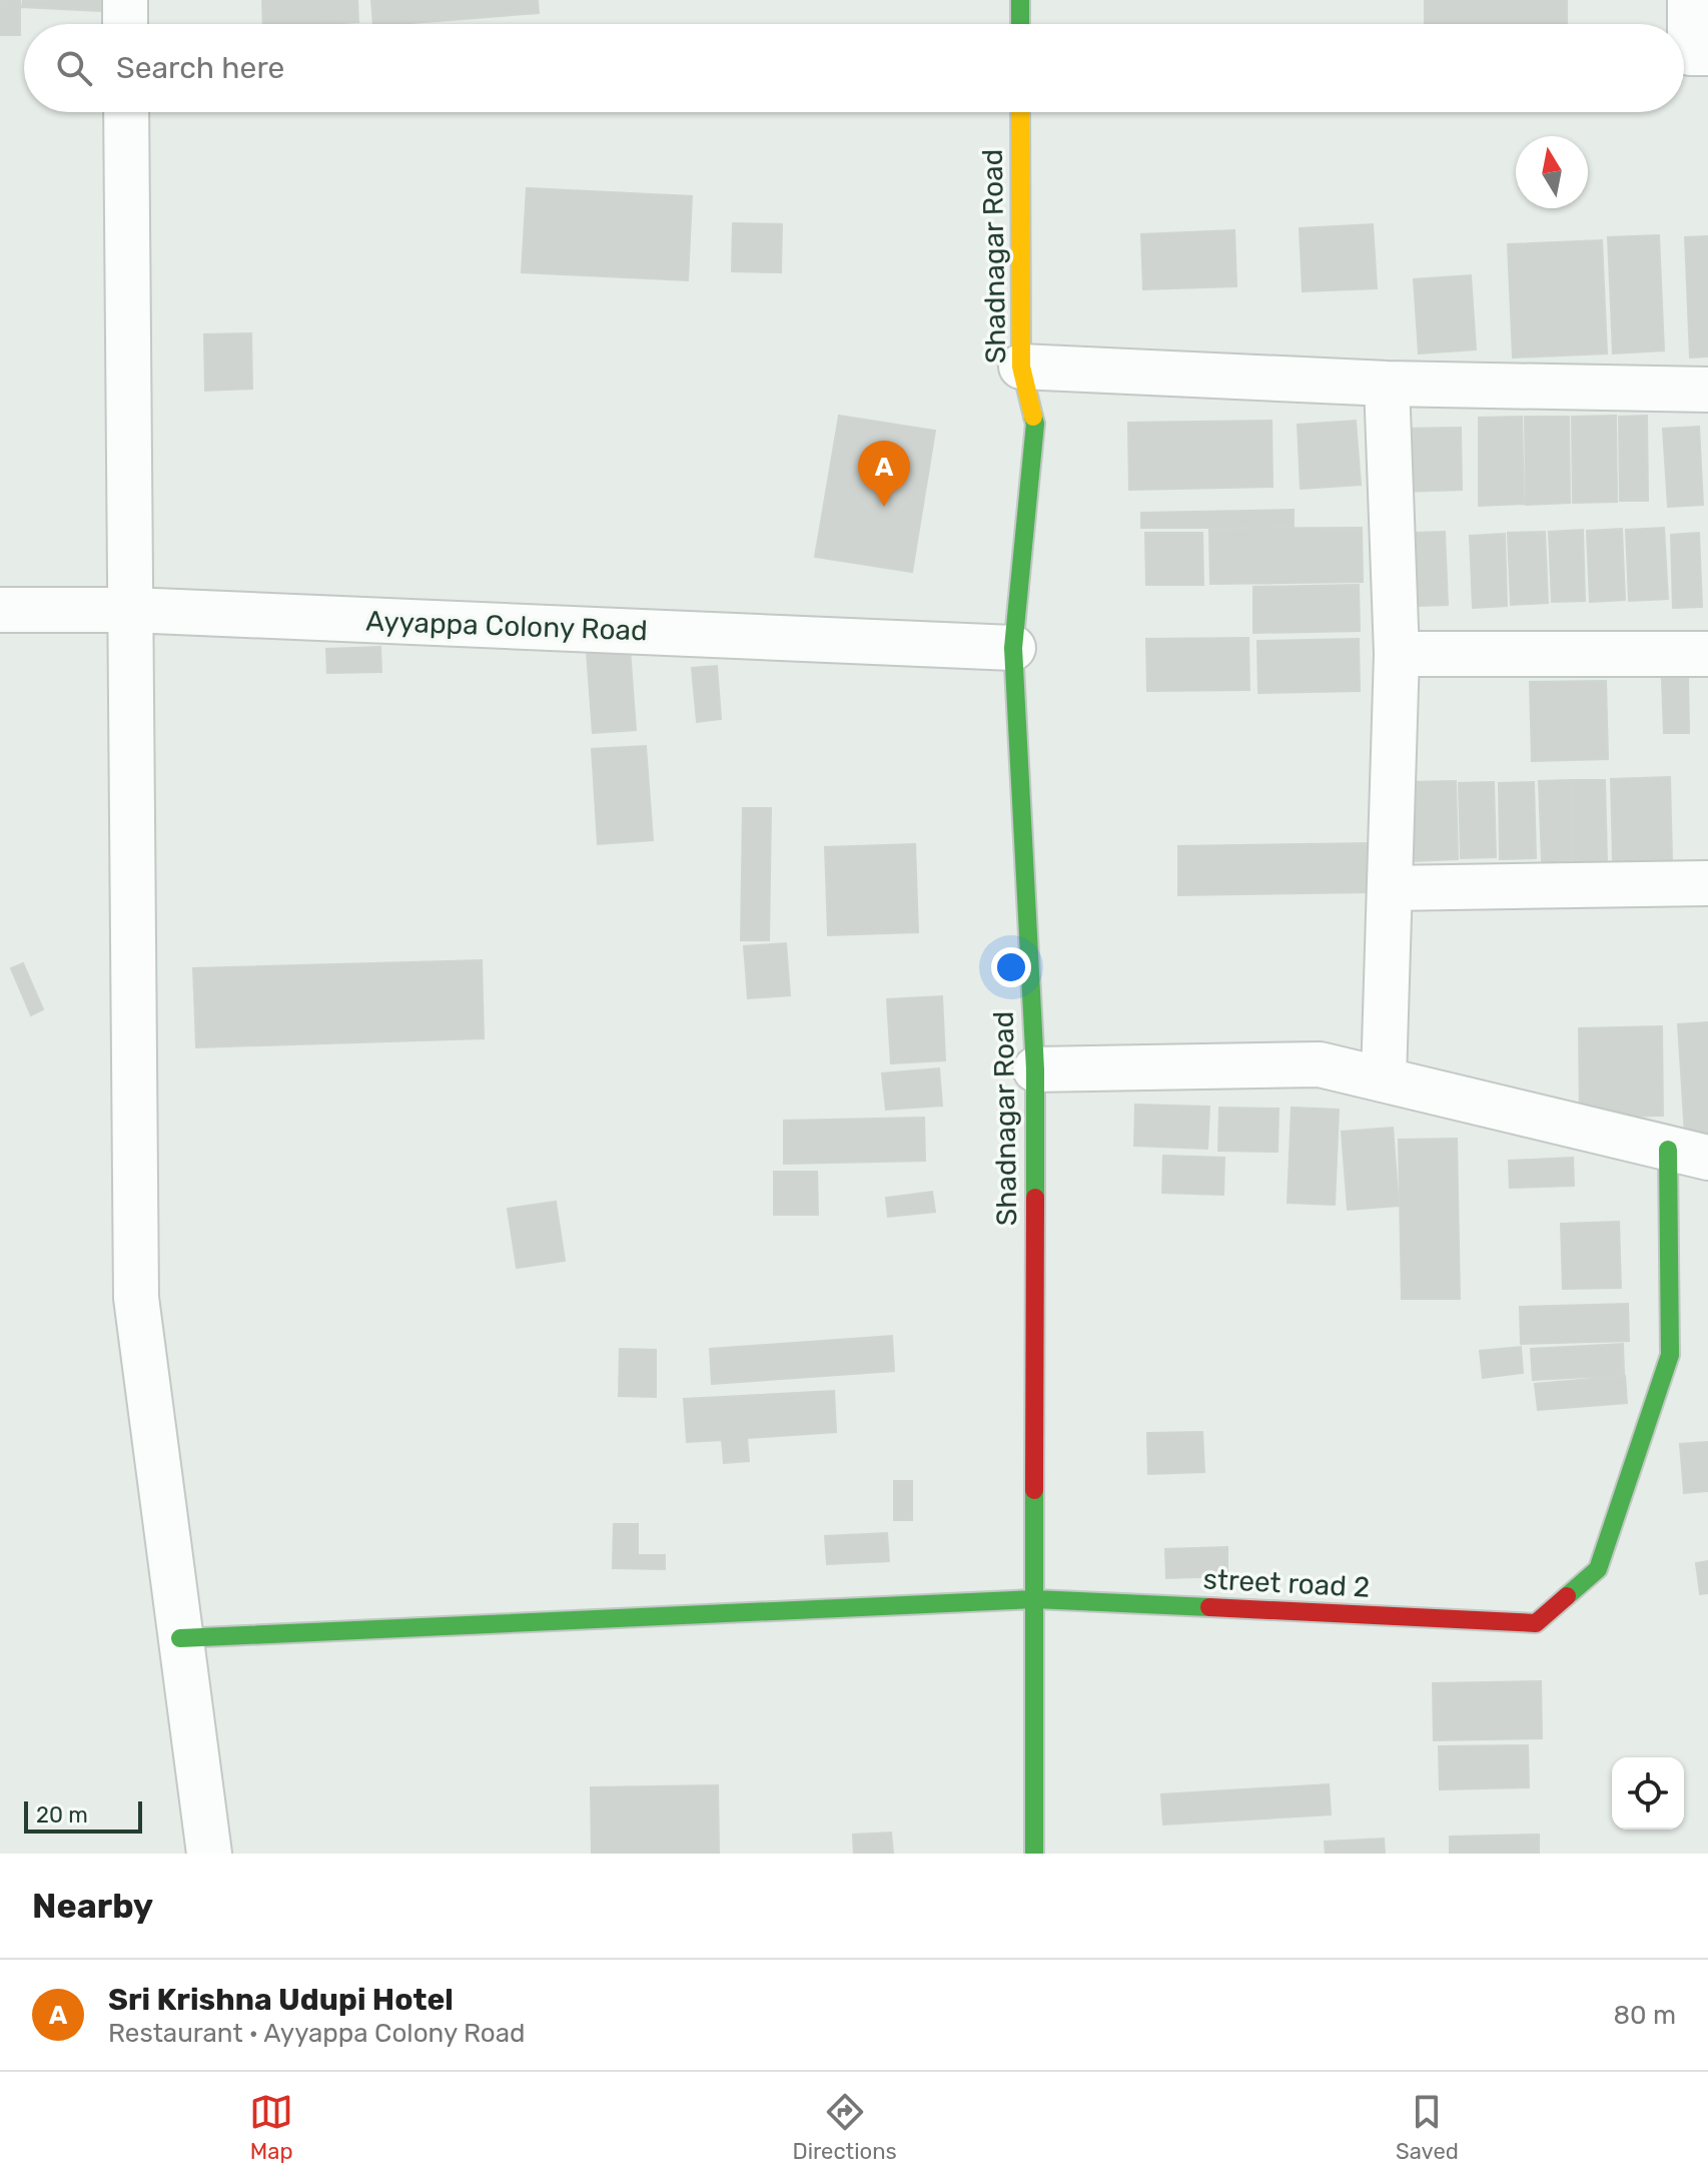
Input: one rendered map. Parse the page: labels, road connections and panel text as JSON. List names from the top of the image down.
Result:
{
  "streets": {
    "street": ["Shadnagar Road", "Ayyappa Colony Road", "street road 2"]
  },
  "crossings": [
    ["Shadnagar Road", "Ayyappa Colony Road"],
    ["Shadnagar Road", "street road 2"]
  ],
  "scale_bar": "20 m",
  "north": "top",
  "page": {
    "search": "Search here",
    "pins": "A",
    "scale": "20 m",
    "heading": "Nearby",
    "list": [
      {
        "mark": "A",
        "name": "Sri Krishna Udupi Hotel",
        "note": "Restaurant · Ayyappa Colony Road",
        "value": "80 m"
      }
    ],
    "nav": ["Map", "Directions", "Saved"]
  }
}
